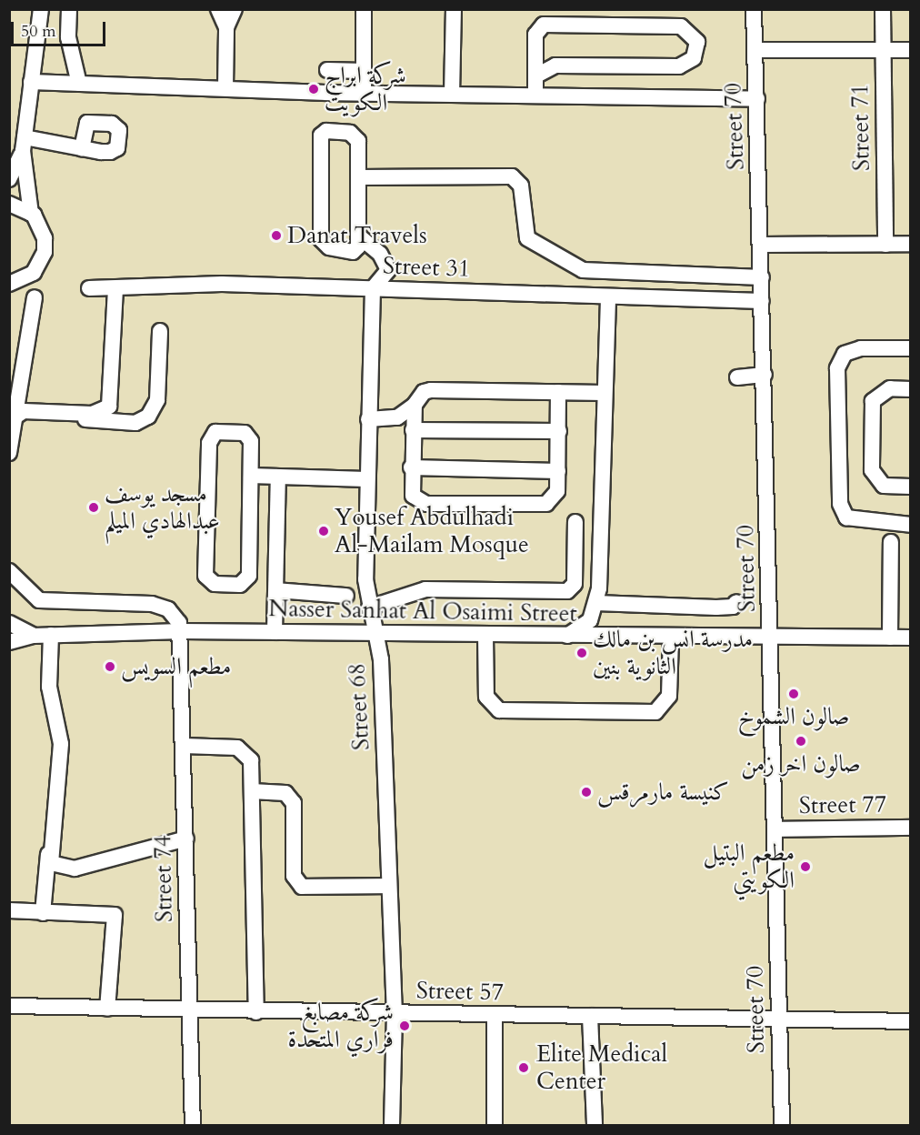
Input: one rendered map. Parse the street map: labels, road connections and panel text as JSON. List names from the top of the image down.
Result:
{
  "streets": {
    "street": [
      "Street 70",
      "Street 71",
      "Street 31",
      "Nasser Sanhat Al Osaimi Street",
      "Street 68",
      "Street 77",
      "Street 74",
      "Street 57"
    ]
  },
  "crossings": [
    ["Street 70", "Street 31"],
    ["Street 70", "Nasser Sanhat Al Osaimi Street"],
    ["Street 70", "Street 77"],
    ["Street 70", "Street 57"],
    ["Street 31", "Street 68"],
    ["Nasser Sanhat Al Osaimi Street", "Street 68"],
    ["Nasser Sanhat Al Osaimi Street", "Street 74"],
    ["Street 68", "Street 57"],
    ["Street 74", "Street 57"]
  ],
  "places": [
    "شركة ابراج الكويت",
    "Danat Travels",
    "مسجد يوسف عبدالهادي الميلم",
    "Yousef Abdulhadi Al-Mailam Mosque",
    "مدرسة انس بن مالك الثانوية بنين",
    "مطعم السويس",
    "صالون الشموخ",
    "صالون اخر زمن",
    "كنيسة مارمرقس",
    "مطعم البتيل الكويتي",
    "شركة مصابغ فراري المتحدة",
    "Elite Medical Center"
  ],
  "scale_bar": "50 m"
}
